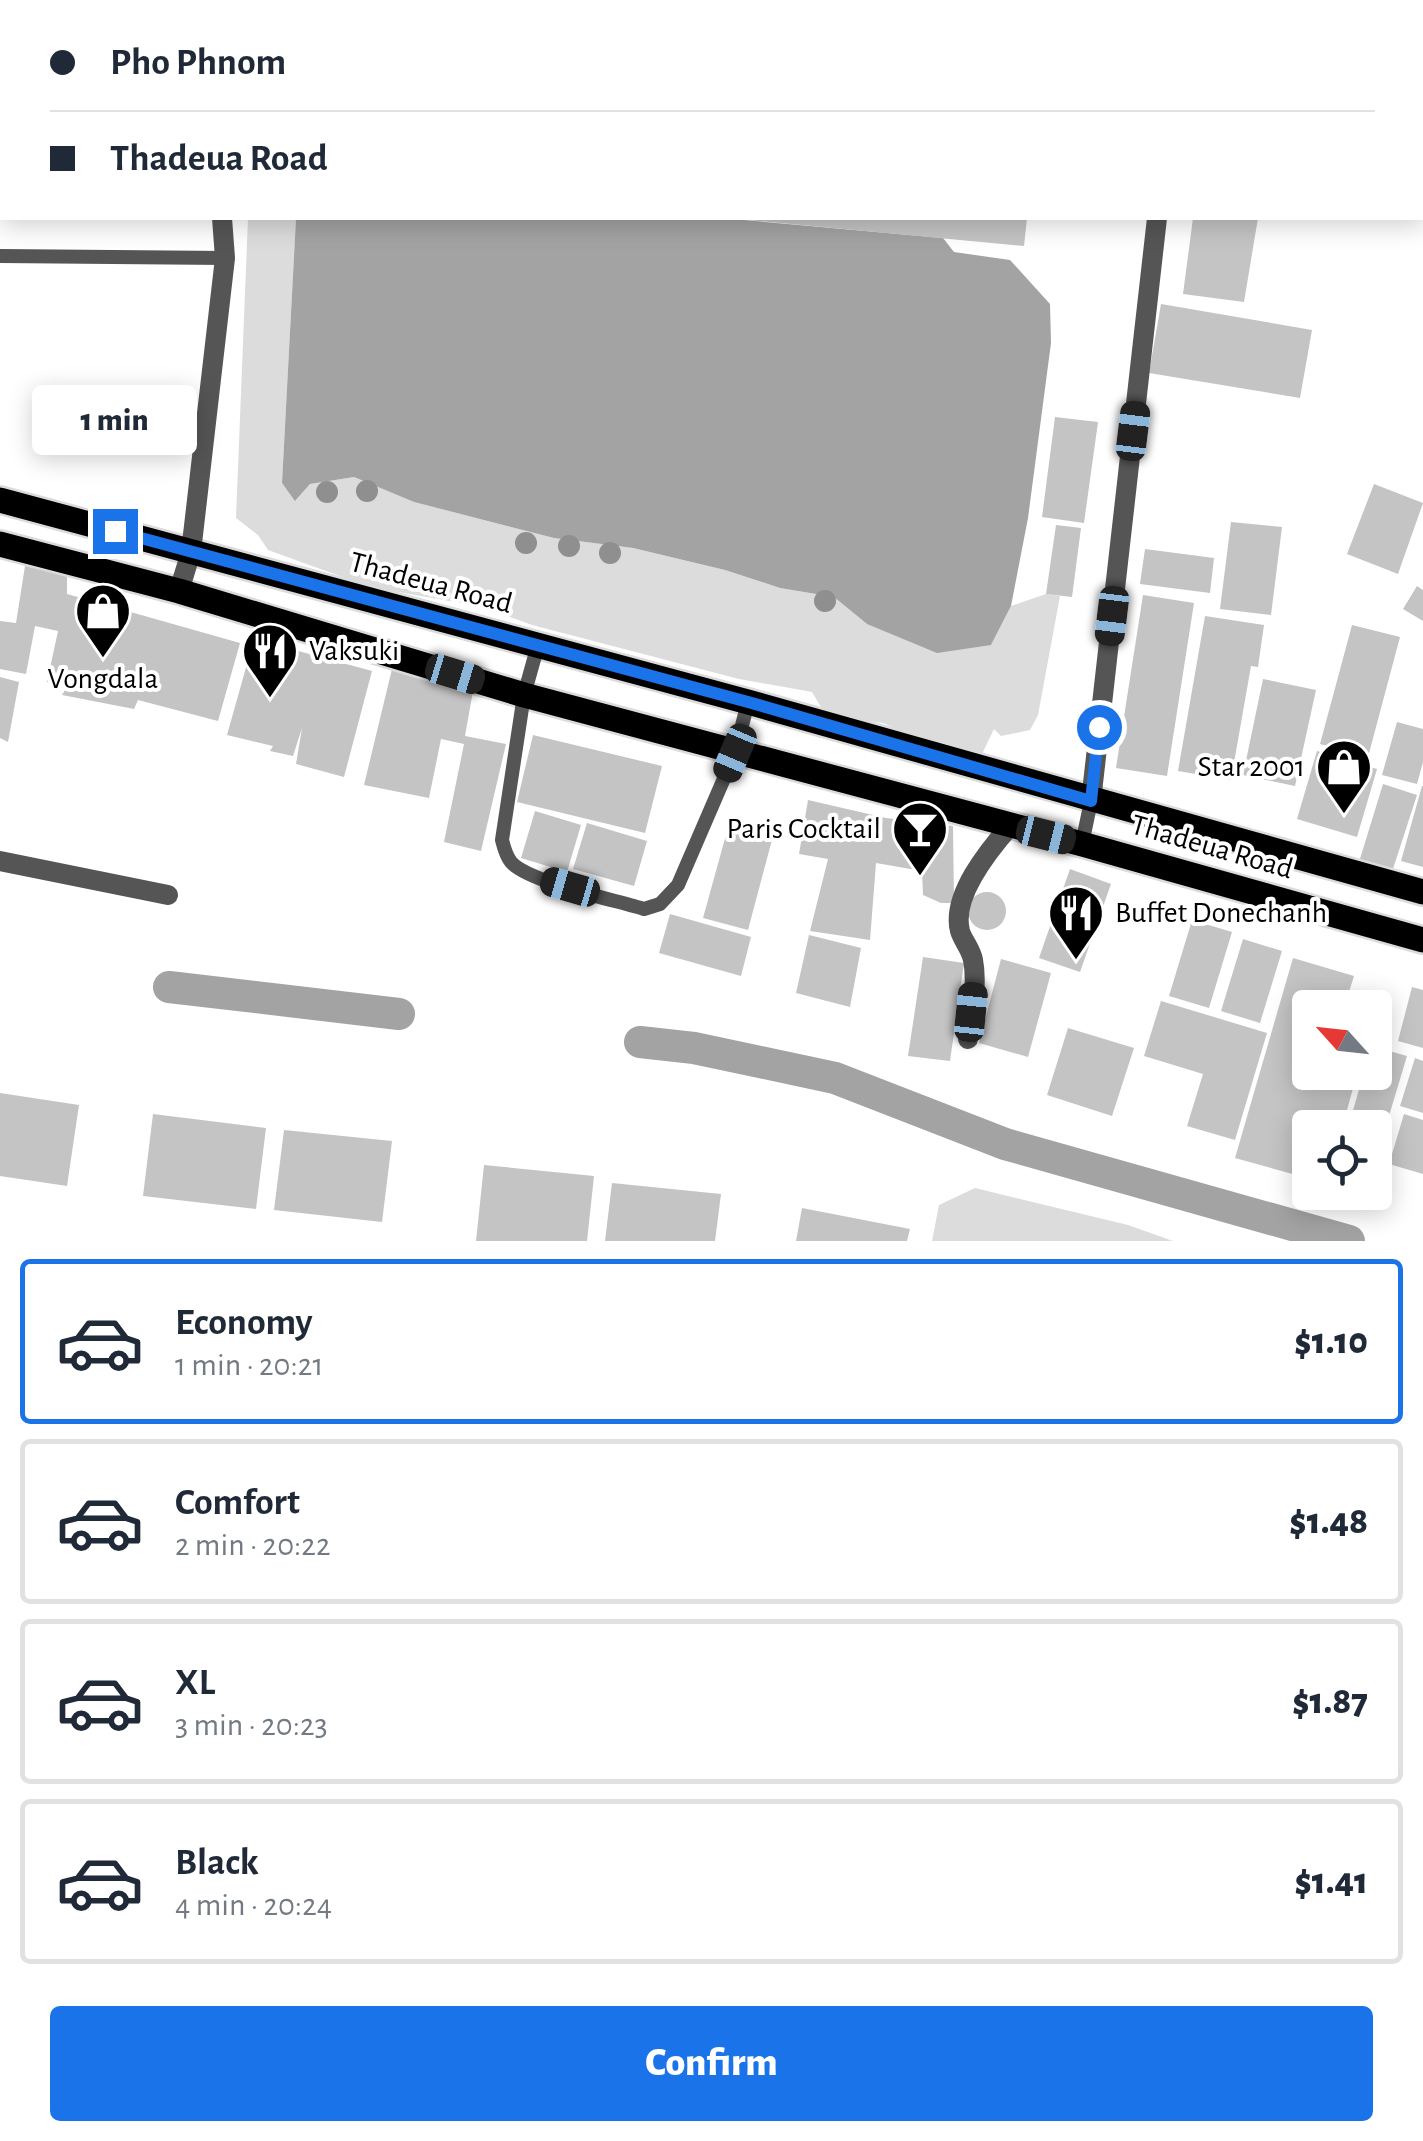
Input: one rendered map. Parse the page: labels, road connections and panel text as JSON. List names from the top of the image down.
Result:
{
  "streets": {
    "main road": ["Thadeua Road"]
  },
  "places": {
    "shop": ["Vongdala", "Star 2001"],
    "restaurant": ["Vaksuki", "Buffet Donechanh"],
    "bar": ["Paris Cocktail"]
  },
  "north": "top left",
  "page": {
    "banner": ["Pho Phnom", "Thadeua Road"],
    "bubble": "1 min",
    "list": [
      {
        "name": "Economy",
        "note": "1 min · 20:21",
        "value": "$1.10"
      },
      {
        "name": "Comfort",
        "note": "2 min · 20:22",
        "value": "$1.48"
      },
      {
        "name": "XL",
        "note": "3 min · 20:23",
        "value": "$1.87"
      },
      {
        "name": "Black",
        "note": "4 min · 20:24",
        "value": "$1.41"
      }
    ],
    "buttons": "Confirm"
  }
}
